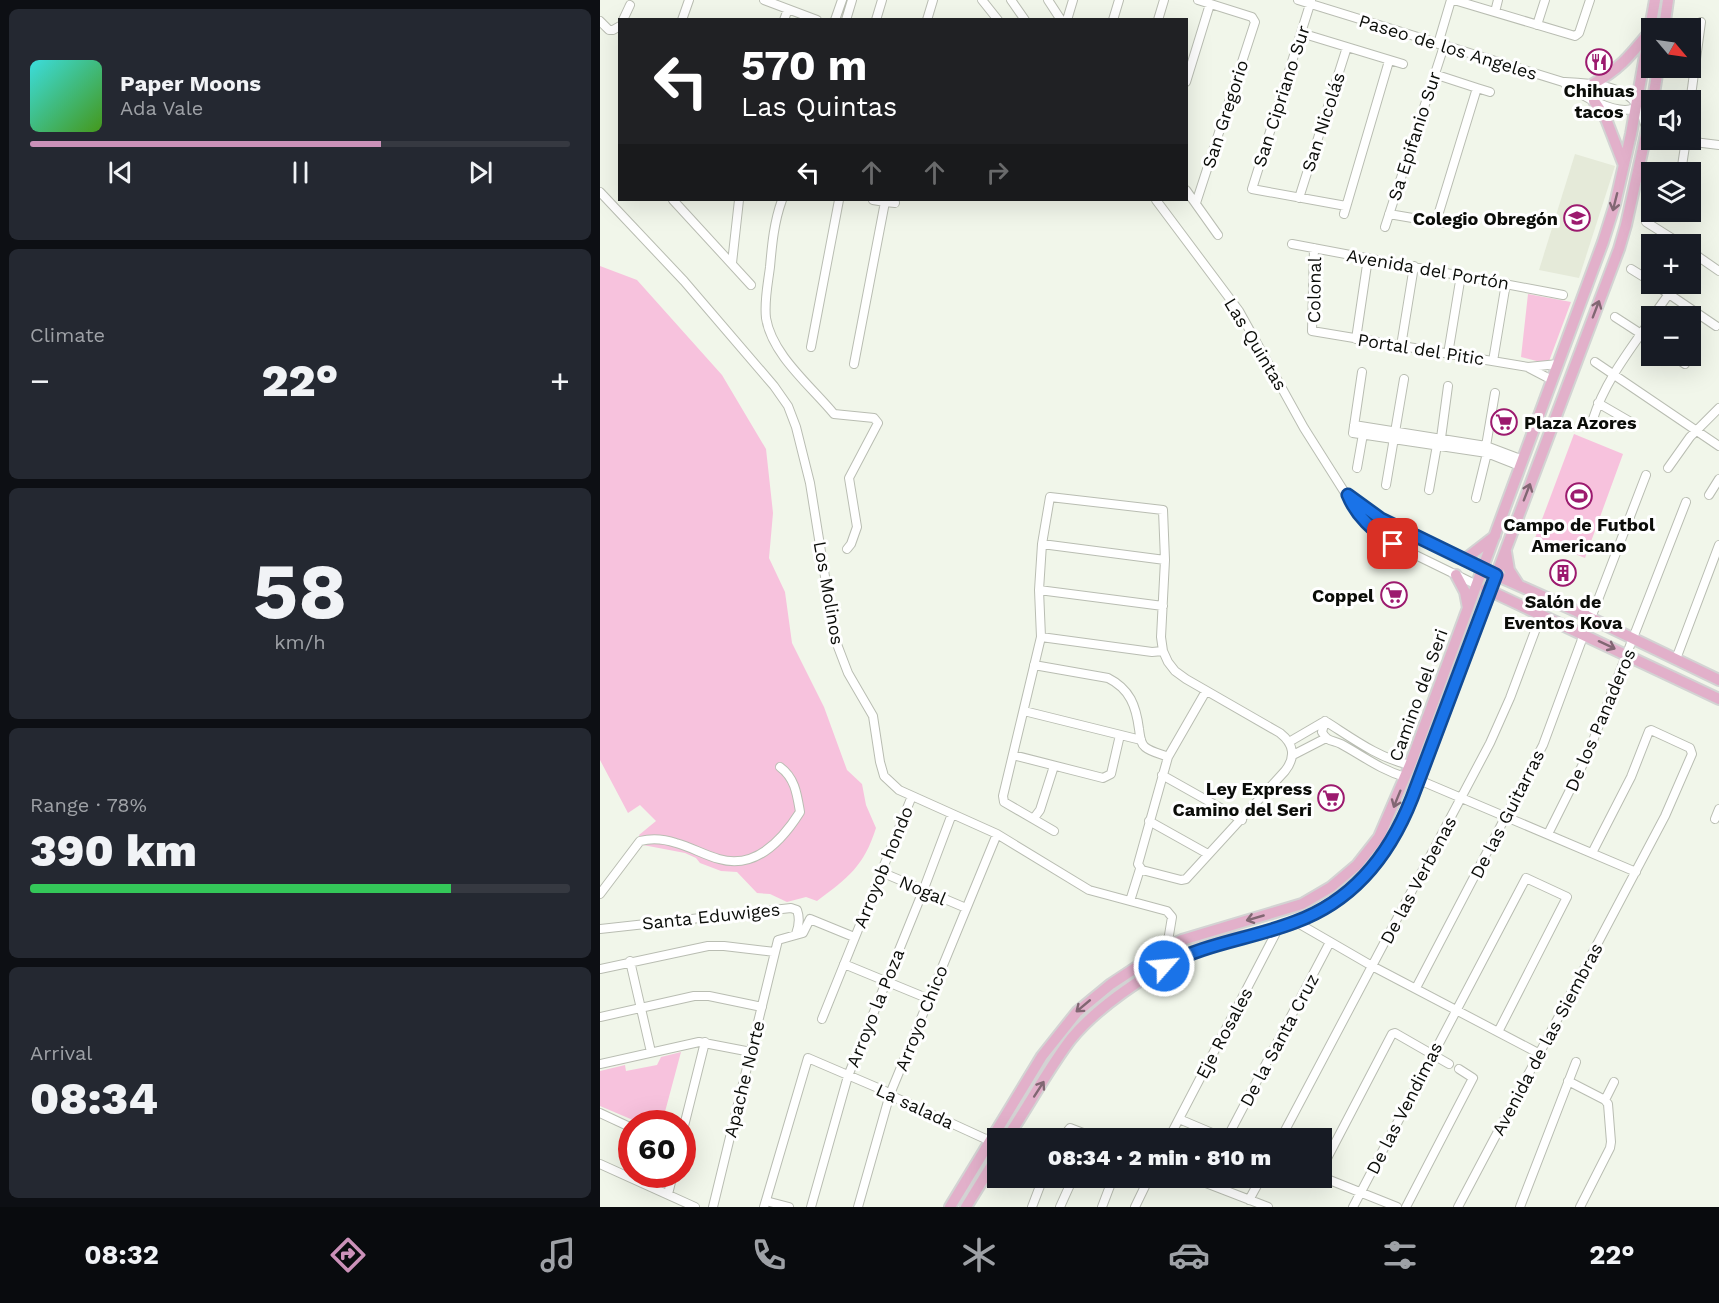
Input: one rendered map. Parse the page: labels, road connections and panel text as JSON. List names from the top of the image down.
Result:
{
  "streets": {
    "main road": ["Camino del Seri"],
    "street": [
      "Paseo de los Angeles",
      "San Cipriano Sur",
      "San Gregorio",
      "San Nicolás",
      "Sa Epifanio Sur",
      "Avenida del Portón",
      "Colonal",
      "Las Quintas",
      "Portal del Pitic",
      "Los Molinos",
      "De los Panaderos",
      "De las Guitarras",
      "Arroyob hondo",
      "De las Verbenas",
      "Nogal",
      "Santa Eduwiges",
      "Arroyo la Poza",
      "Arroyo Chico",
      "Eje Rosales",
      "Avenida de las Siembras",
      "De la Santa Cruz",
      "Apache Norte",
      "La salada",
      "De las Vendimas"
    ]
  },
  "crossings": [
    ["Paseo de los Angeles", "San Cipriano Sur"],
    ["Paseo de los Angeles", "Sa Epifanio Sur"],
    ["San Cipriano Sur", "San Nicolás"],
    ["Avenida del Portón", "Colonal"],
    ["Colonal", "Portal del Pitic"],
    ["Las Quintas", "Camino del Seri"],
    ["Portal del Pitic", "Camino del Seri"],
    ["Los Molinos", "Camino del Seri"],
    ["Los Molinos", "Arroyob hondo"],
    ["Los Molinos", "Arroyo la Poza"],
    ["Los Molinos", "Arroyo Chico"],
    ["Camino del Seri", "Eje Rosales"],
    ["Arroyob hondo", "Nogal"],
    ["Nogal", "Arroyo la Poza"],
    ["Nogal", "Arroyo Chico"],
    ["Arroyo la Poza", "La salada"],
    ["Arroyo Chico", "La salada"],
    ["Eje Rosales", "De la Santa Cruz"]
  ],
  "places": {
    "restaurant": ["Chihuas tacos"],
    "school or university": ["Colegio Obregón"],
    "supermarket": ["Plaza Azores", "Coppel", "Ley Express Camino del Seri"],
    "sports": ["Campo de Futbol Americano"],
    "building": ["Salón de Eventos Kova"]
  },
  "north": "bottom right",
  "page": {
    "map_buttons": ["+", "−"],
    "turn": ["570 m", "Las Quintas"],
    "song": ["Paper Moons", "Ada Vale"],
    "tile": [
      "Climate",
      ["58", "km/h"],
      ["Range · 78%", "390 km"],
      ["Arrival", "08:34"]
    ],
    "heat": ["−", "22°", "+"],
    "limit": "60",
    "trip": "08:34 · 2 min · 810 m",
    "tabs": ["08:32", "22°"]
  }
}
